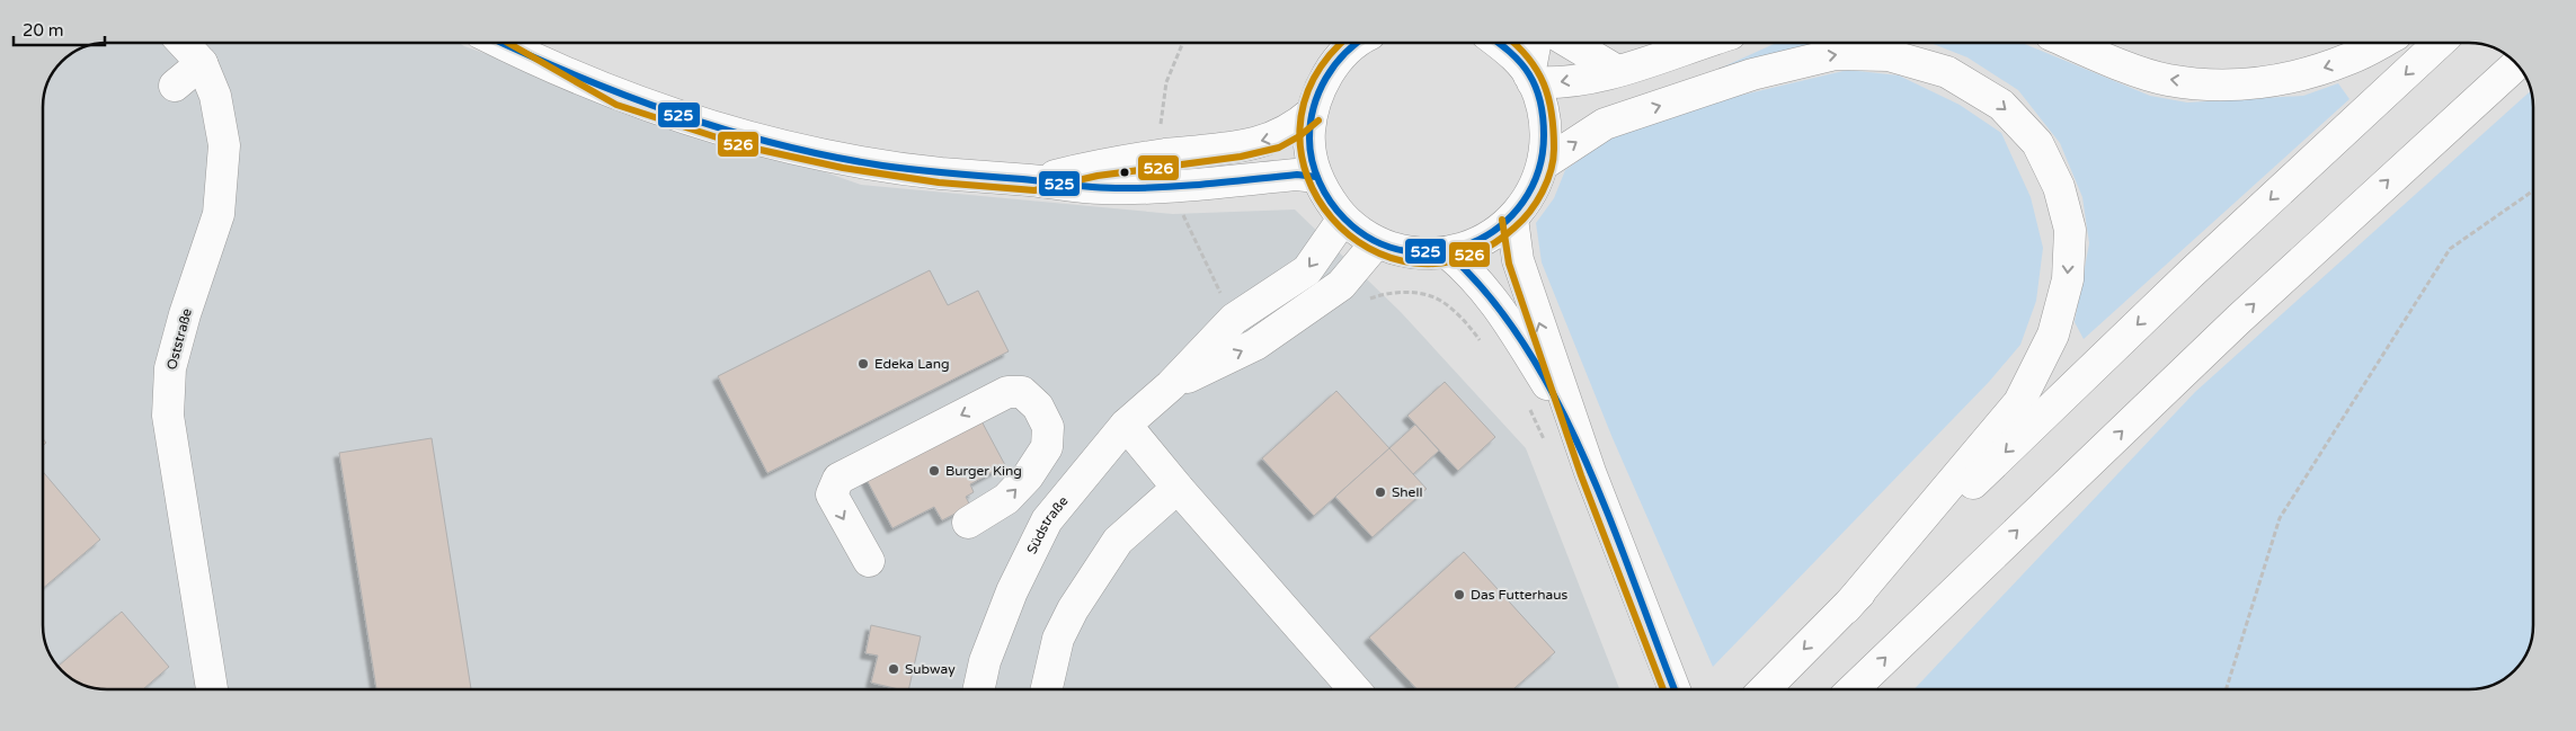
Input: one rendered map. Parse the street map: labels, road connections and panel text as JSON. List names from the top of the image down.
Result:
{
  "streets": {
    "main road": ["Oststraße", "Südstraße"]
  },
  "places": [
    "Edeka Lang",
    "Burger King",
    "Shell",
    "Das Futterhaus",
    "Subway"
  ],
  "lines": ["transit line 525", "transit line 526"],
  "scale_bar": "20 m"
}
